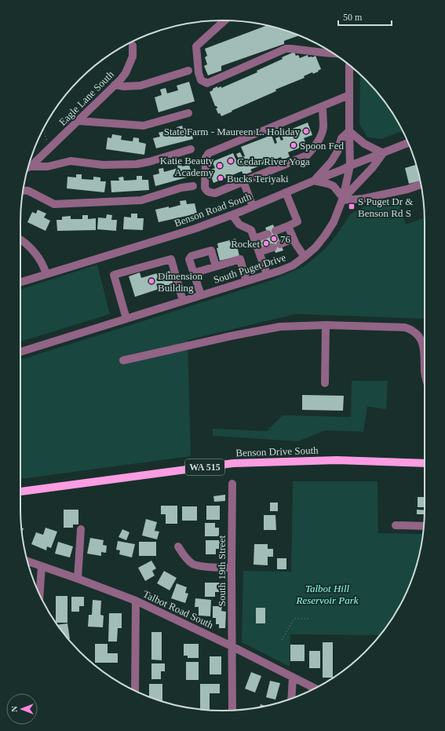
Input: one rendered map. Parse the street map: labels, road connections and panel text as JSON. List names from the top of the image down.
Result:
{
  "streets": {
    "main road": ["Benson Drive South", "WA 515"],
    "street": [
      "Eagle Lane South",
      "Benson Road South",
      "South Puget Drive",
      "South 19th Street",
      "Talbot Road South"
    ]
  },
  "crossings": [
    ["Benson Road South", "South Puget Drive"],
    ["South 19th Street", "Talbot Road South"]
  ],
  "parks": ["Talbot Hill Reservoir Park"],
  "places": {
    "other": [
      "State Farm - Maureen L. Holiday",
      "Spoon Fed",
      "Cedar River Yoga",
      "Katie Beauty Academy",
      "Bucks Teriyaki",
      "76",
      "Rocket",
      "Dimension Building"
    ],
    "transit": ["S Puget Dr & Benson Rd S"]
  },
  "scale_bar": "50 m",
  "north": "left"
}
